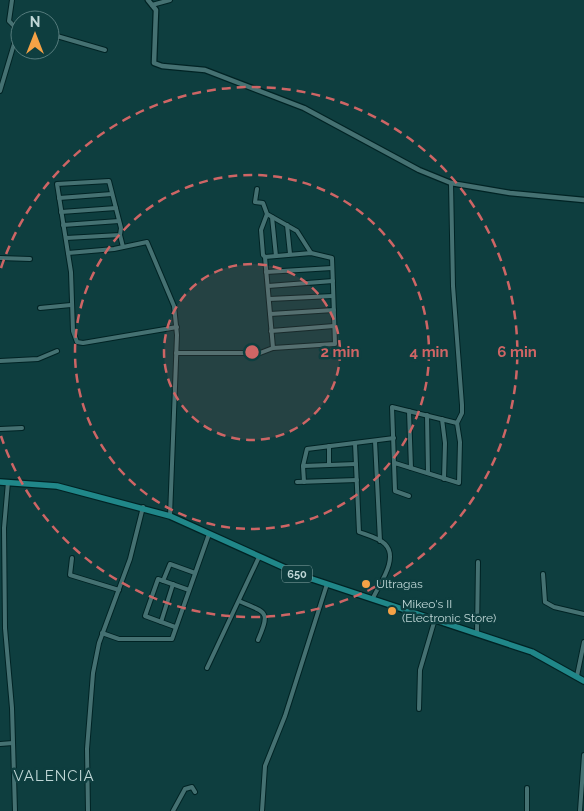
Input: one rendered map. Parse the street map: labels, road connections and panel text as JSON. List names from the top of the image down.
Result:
{
  "streets": {
    "main road": ["650"]
  },
  "districts": ["VALENCIA"],
  "places": ["Ultragas", "Mikeo's II (Electronic Store)"],
  "north": "top",
  "rings": ["2 min", "4 min", "6 min"]
}
